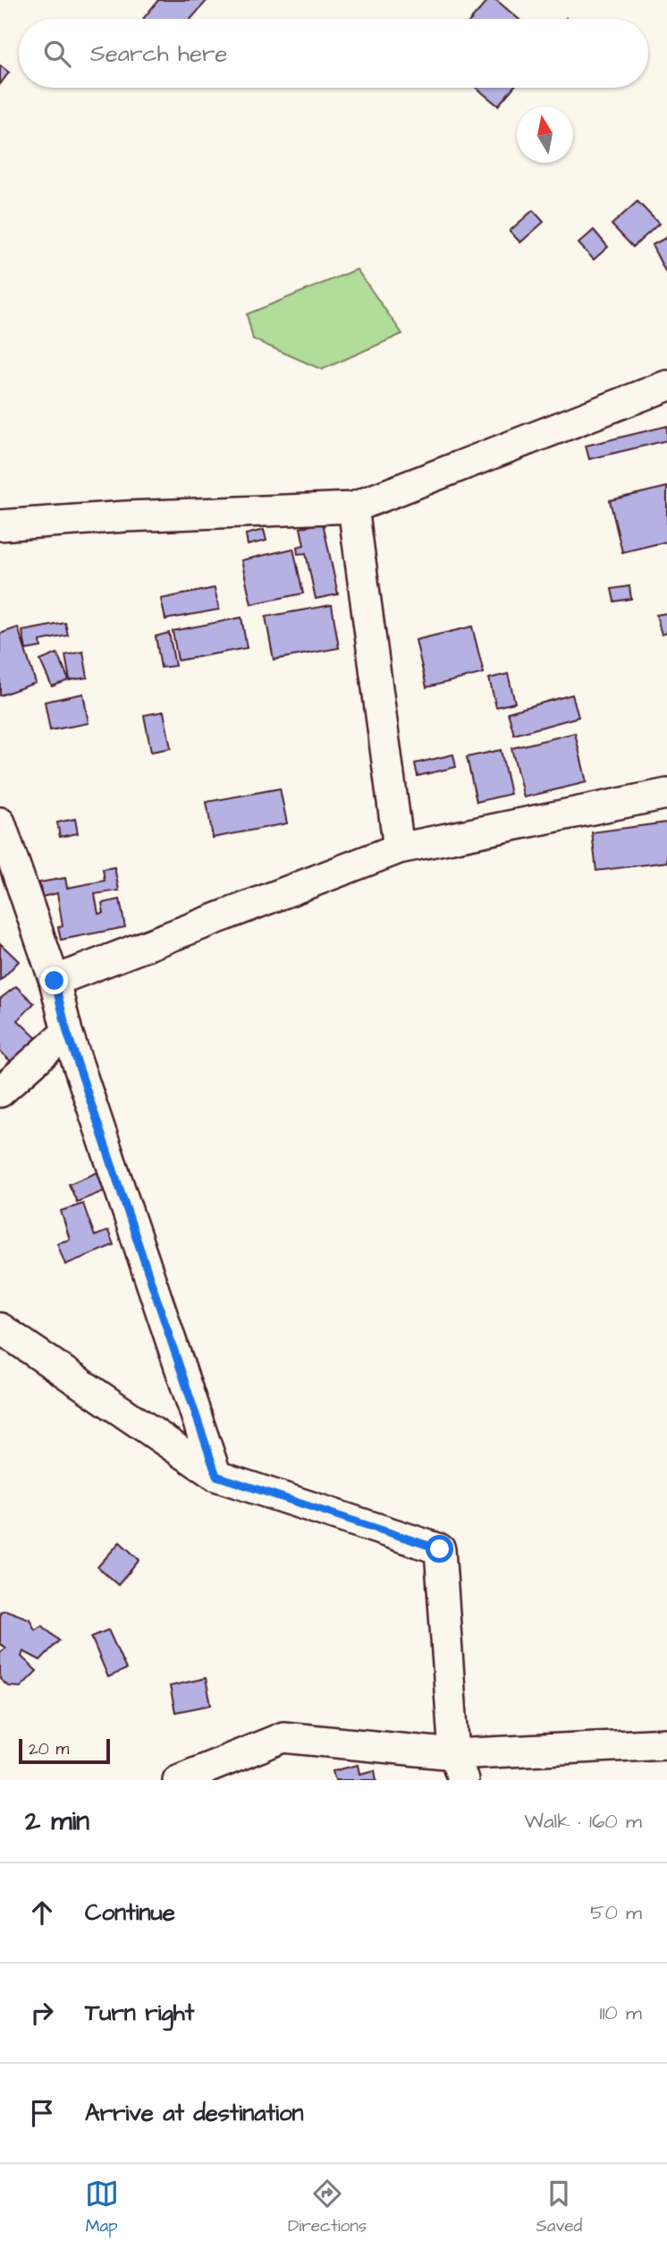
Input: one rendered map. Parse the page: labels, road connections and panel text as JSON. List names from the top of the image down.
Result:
{
  "scale_bar": "20 m",
  "north": "top",
  "page": {
    "search": "Search here",
    "scale": "20 m",
    "heading": ["2 min", "Walk · 160 m"],
    "list": [
      ["Continue", "50 m"],
      ["Turn right", "110 m"],
      "Arrive at destination"
    ],
    "nav": ["Map", "Directions", "Saved"]
  }
}
